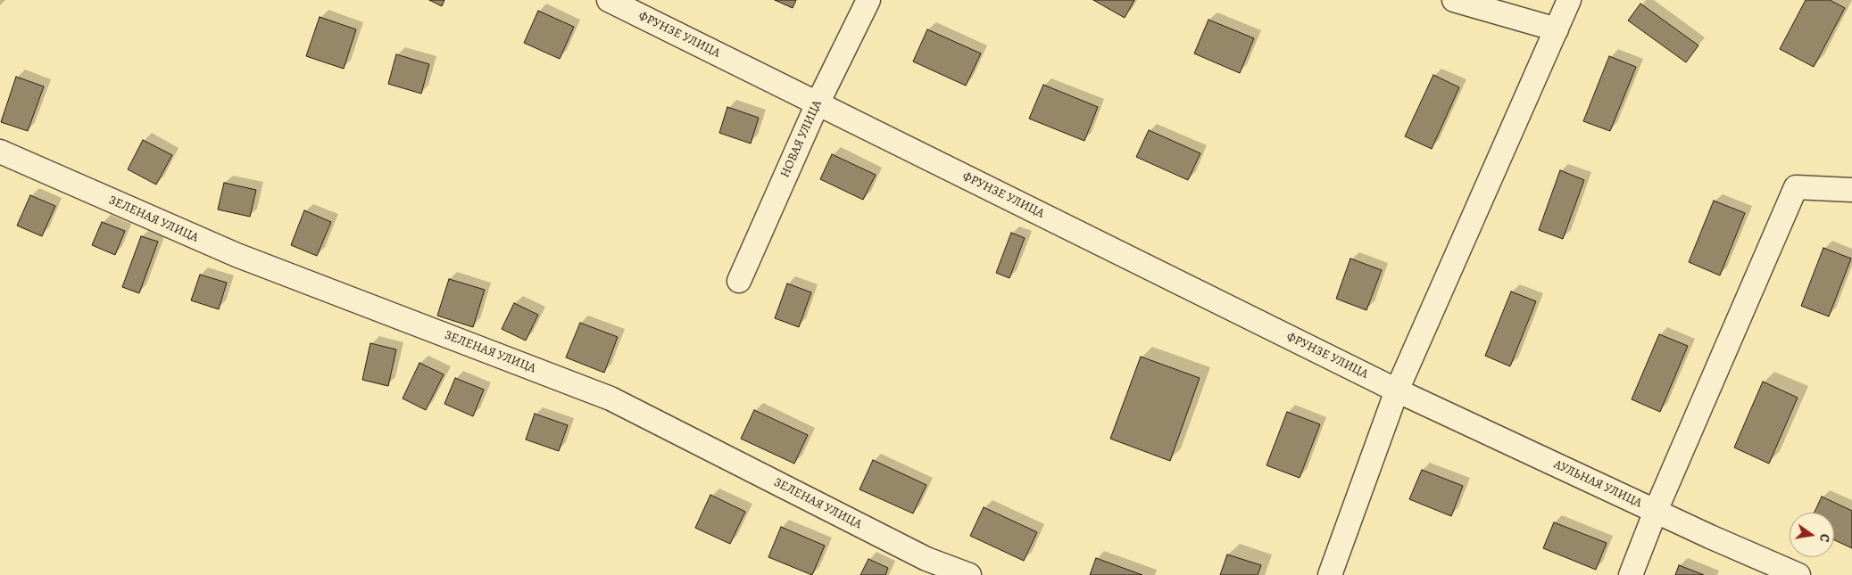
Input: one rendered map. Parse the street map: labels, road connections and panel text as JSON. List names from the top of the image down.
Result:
{
  "streets": {
    "street": [
      "ФРУНЗЕ УЛИЦА",
      "НОВАЯ УЛИЦА",
      "ЗЕЛЕНАЯ УЛИЦА",
      "АУЛЬНАЯ УЛИЦА"
    ]
  },
  "crossings": [
    ["ФРУНЗЕ УЛИЦА", "НОВАЯ УЛИЦА"],
    ["ФРУНЗЕ УЛИЦА", "АУЛЬНАЯ УЛИЦА"]
  ],
  "north": "right"
}
